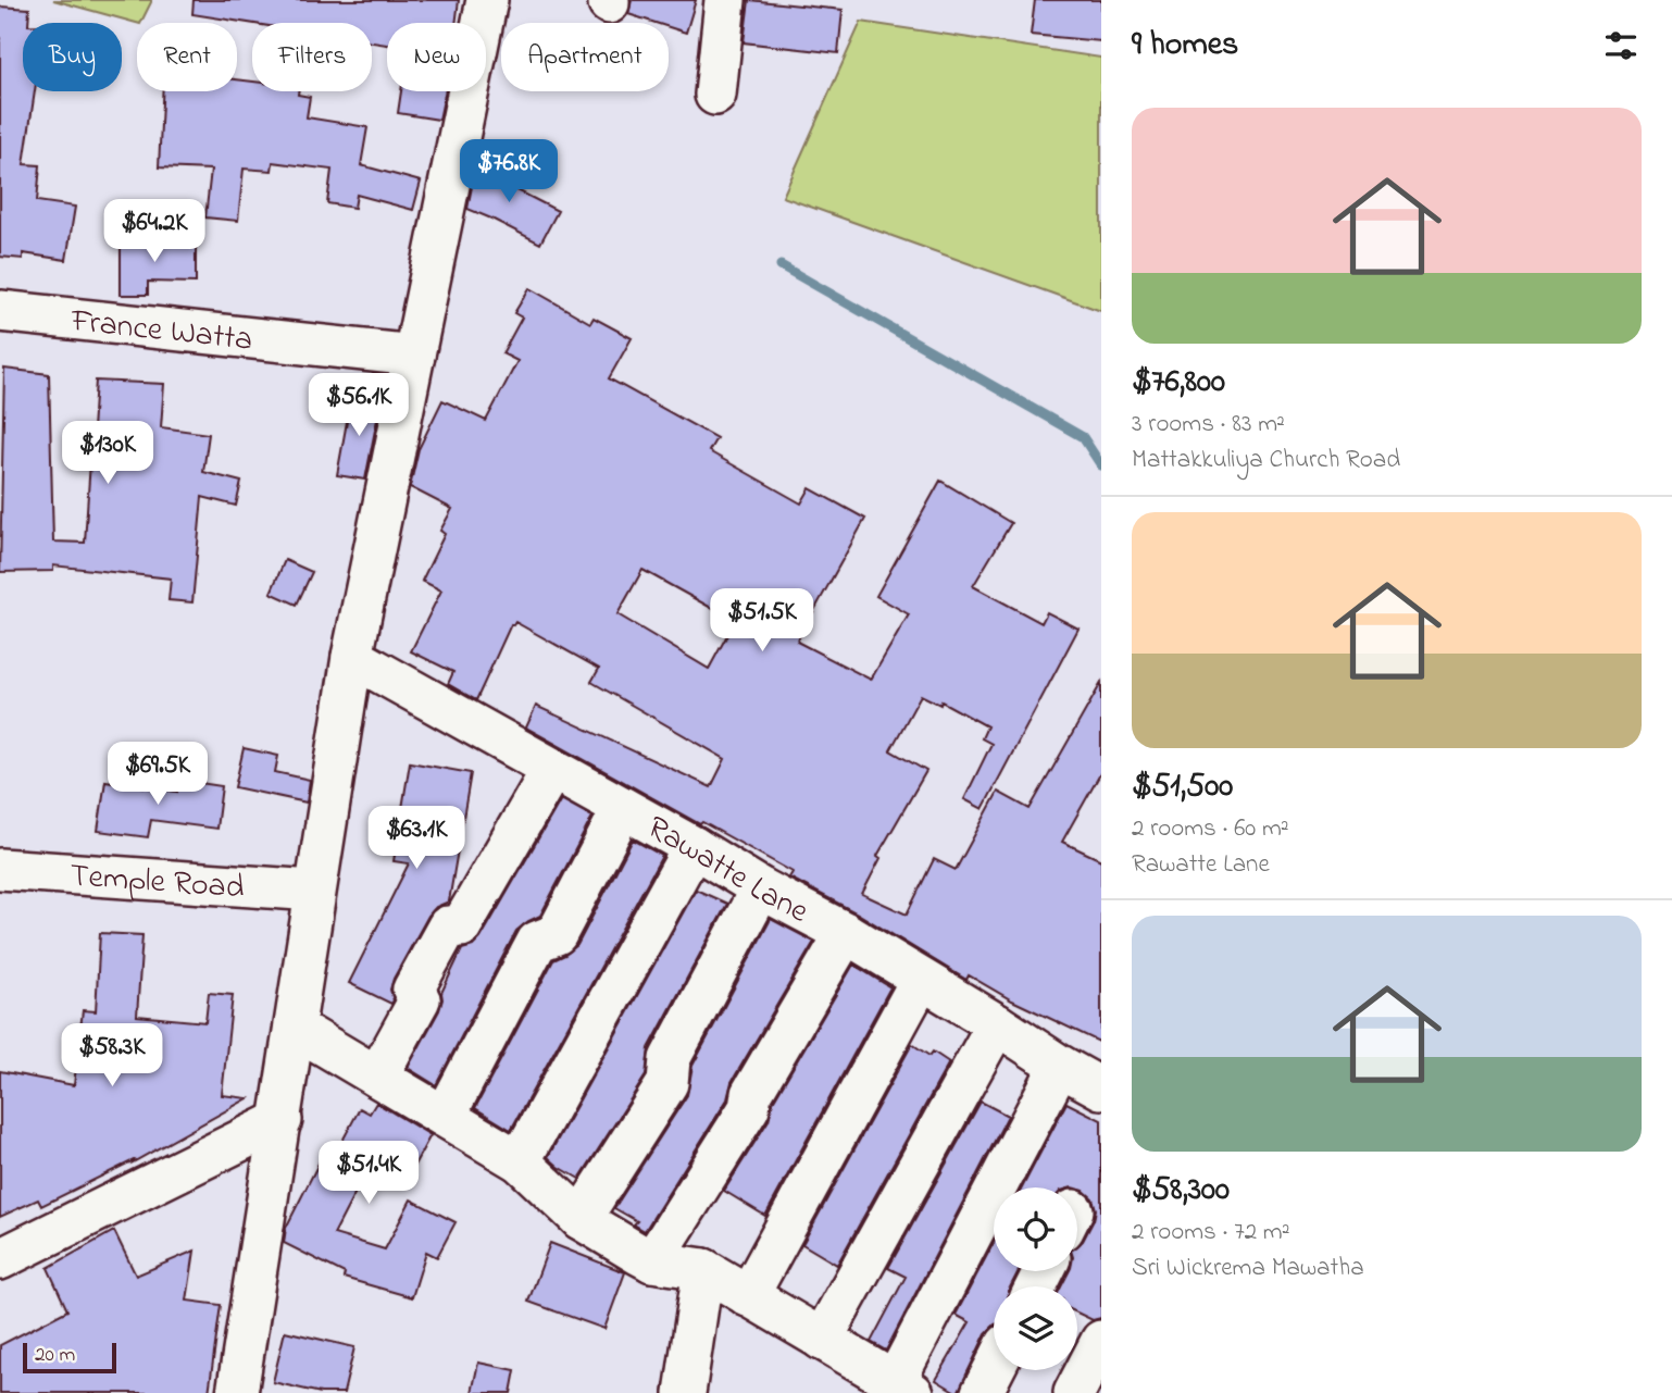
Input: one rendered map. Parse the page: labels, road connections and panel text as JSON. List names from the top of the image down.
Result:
{
  "streets": {
    "street": ["France Watta", "Rawatte Lane", "Temple Road"]
  },
  "scale_bar": "20 m",
  "page": {
    "heading": "9 homes",
    "chip": [
      "Buy",
      "Rent",
      "Filters",
      "New",
      "Apartment"
    ],
    "list": [
      {
        "name": "$76,800",
        "note": "3 rooms · 83 m² · Mattakkuliya Church Road"
      },
      {
        "name": "$51,500",
        "note": "2 rooms · 60 m² · Rawatte Lane"
      },
      {
        "name": "$58,300",
        "note": "2 rooms · 72 m² · Sri Wickrema Mawatha"
      }
    ],
    "price": [
      "$76.8K",
      "$64.2K",
      "$56.1K",
      "$130K",
      "$51.5K",
      "$69.5K",
      "$63.1K",
      "$58.3K",
      "$51.4K"
    ],
    "scale": "20 m"
  }
}
